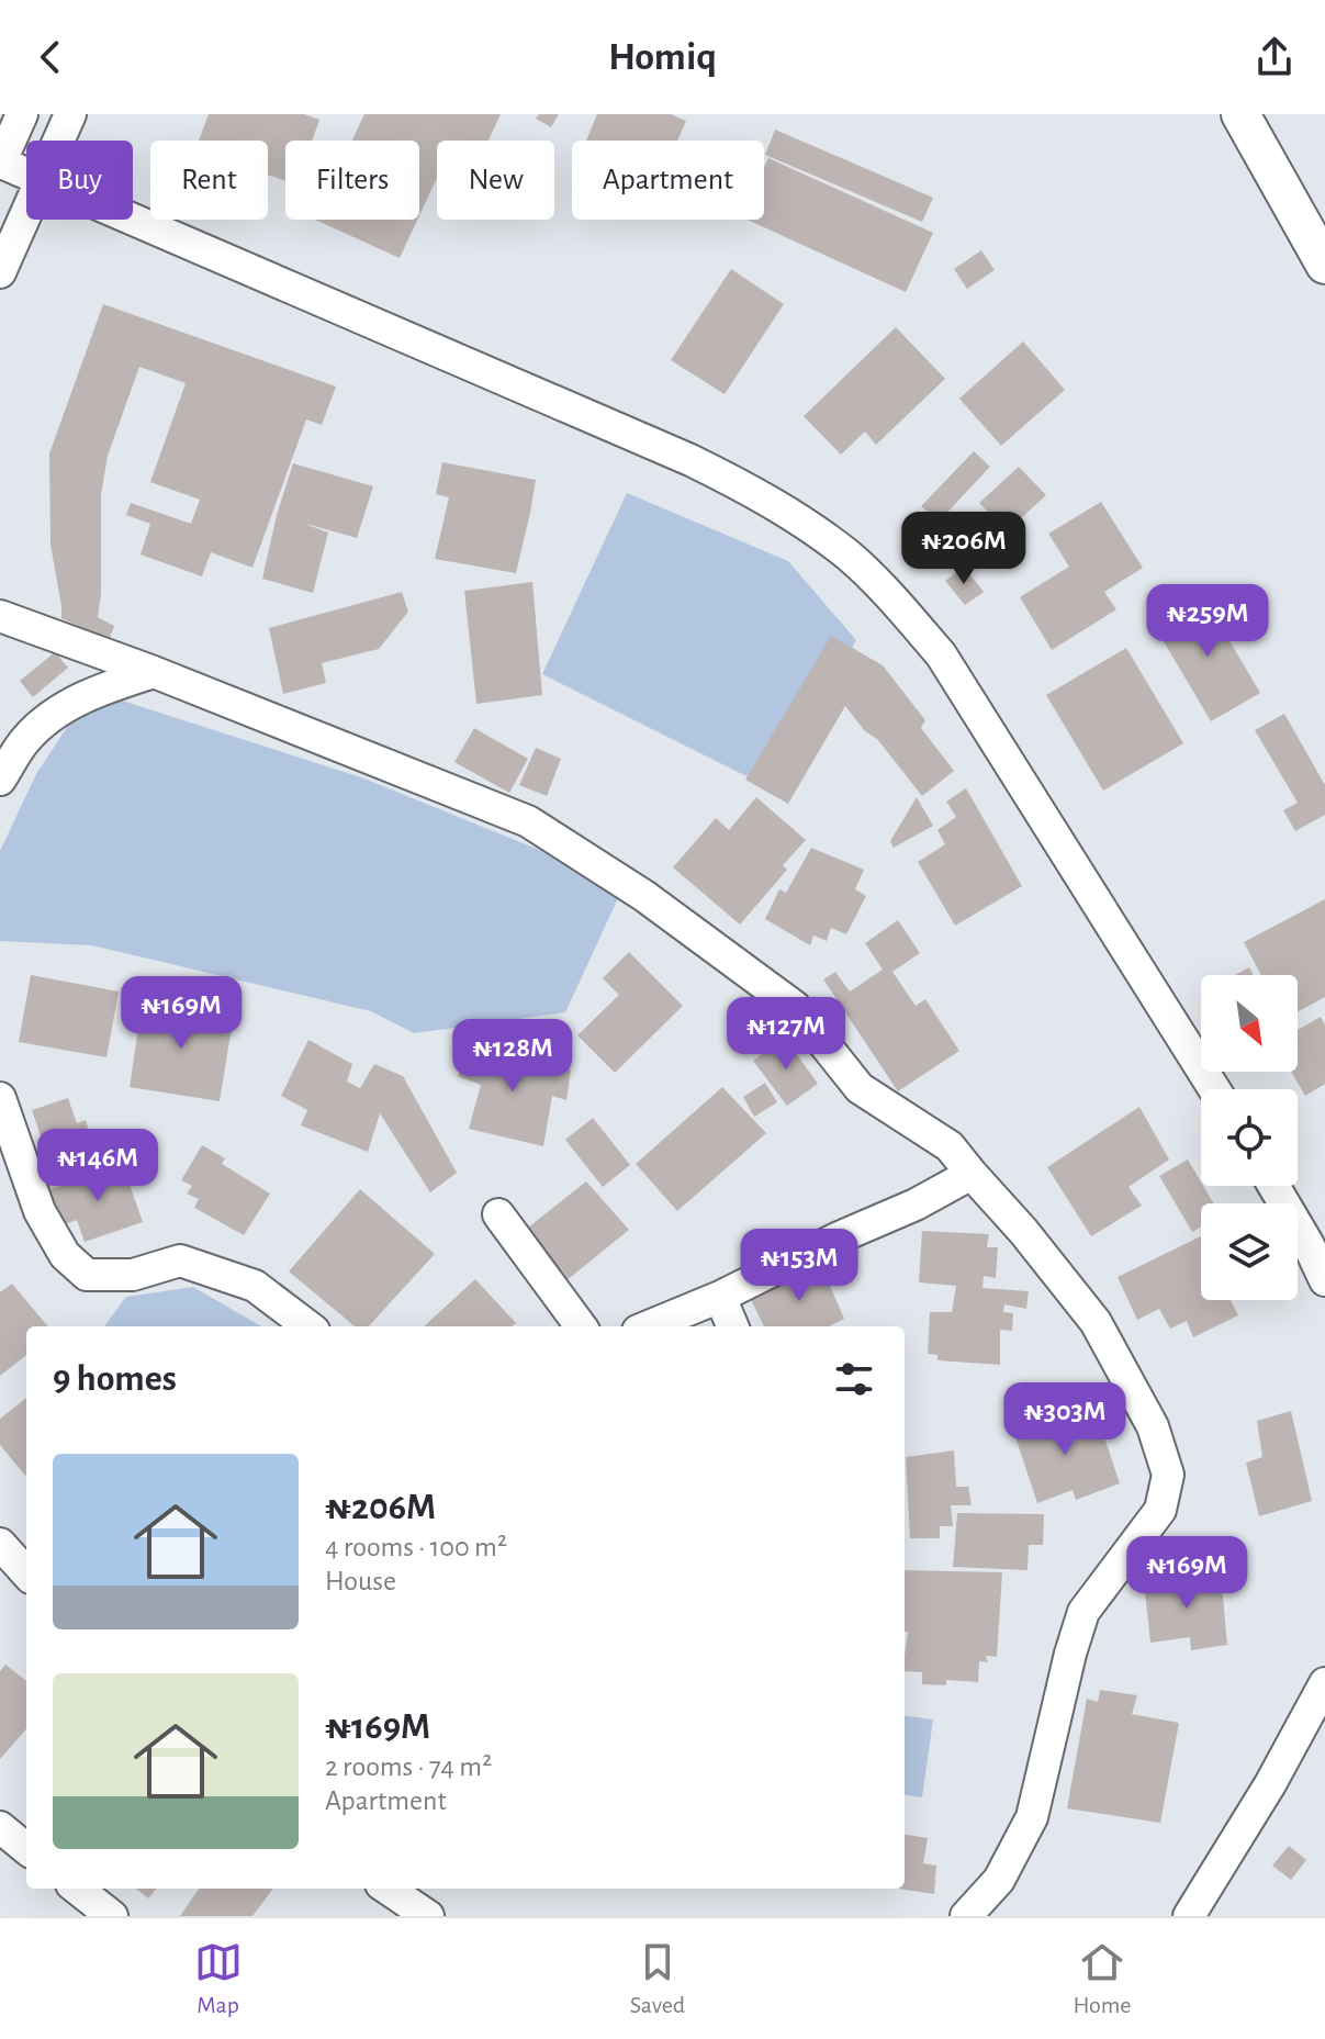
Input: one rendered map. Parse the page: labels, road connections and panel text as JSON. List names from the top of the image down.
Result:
{
  "north": "bottom right",
  "page": {
    "header": "Homiq",
    "chip": [
      "Buy",
      "Rent",
      "Filters",
      "New",
      "Apartment"
    ],
    "price": [
      "₦206M",
      "₦259M",
      "₦169M",
      "₦127M",
      "₦128M",
      "₦146M",
      "₦153M",
      "₦303M",
      "₦169M"
    ],
    "heading": "9 homes",
    "list": [
      {
        "name": "₦206M",
        "note": "4 rooms · 100 m² · House"
      },
      {
        "name": "₦169M",
        "note": "2 rooms · 74 m² · Apartment"
      }
    ],
    "tabs": ["Map", "Saved", "Home"]
  }
}
